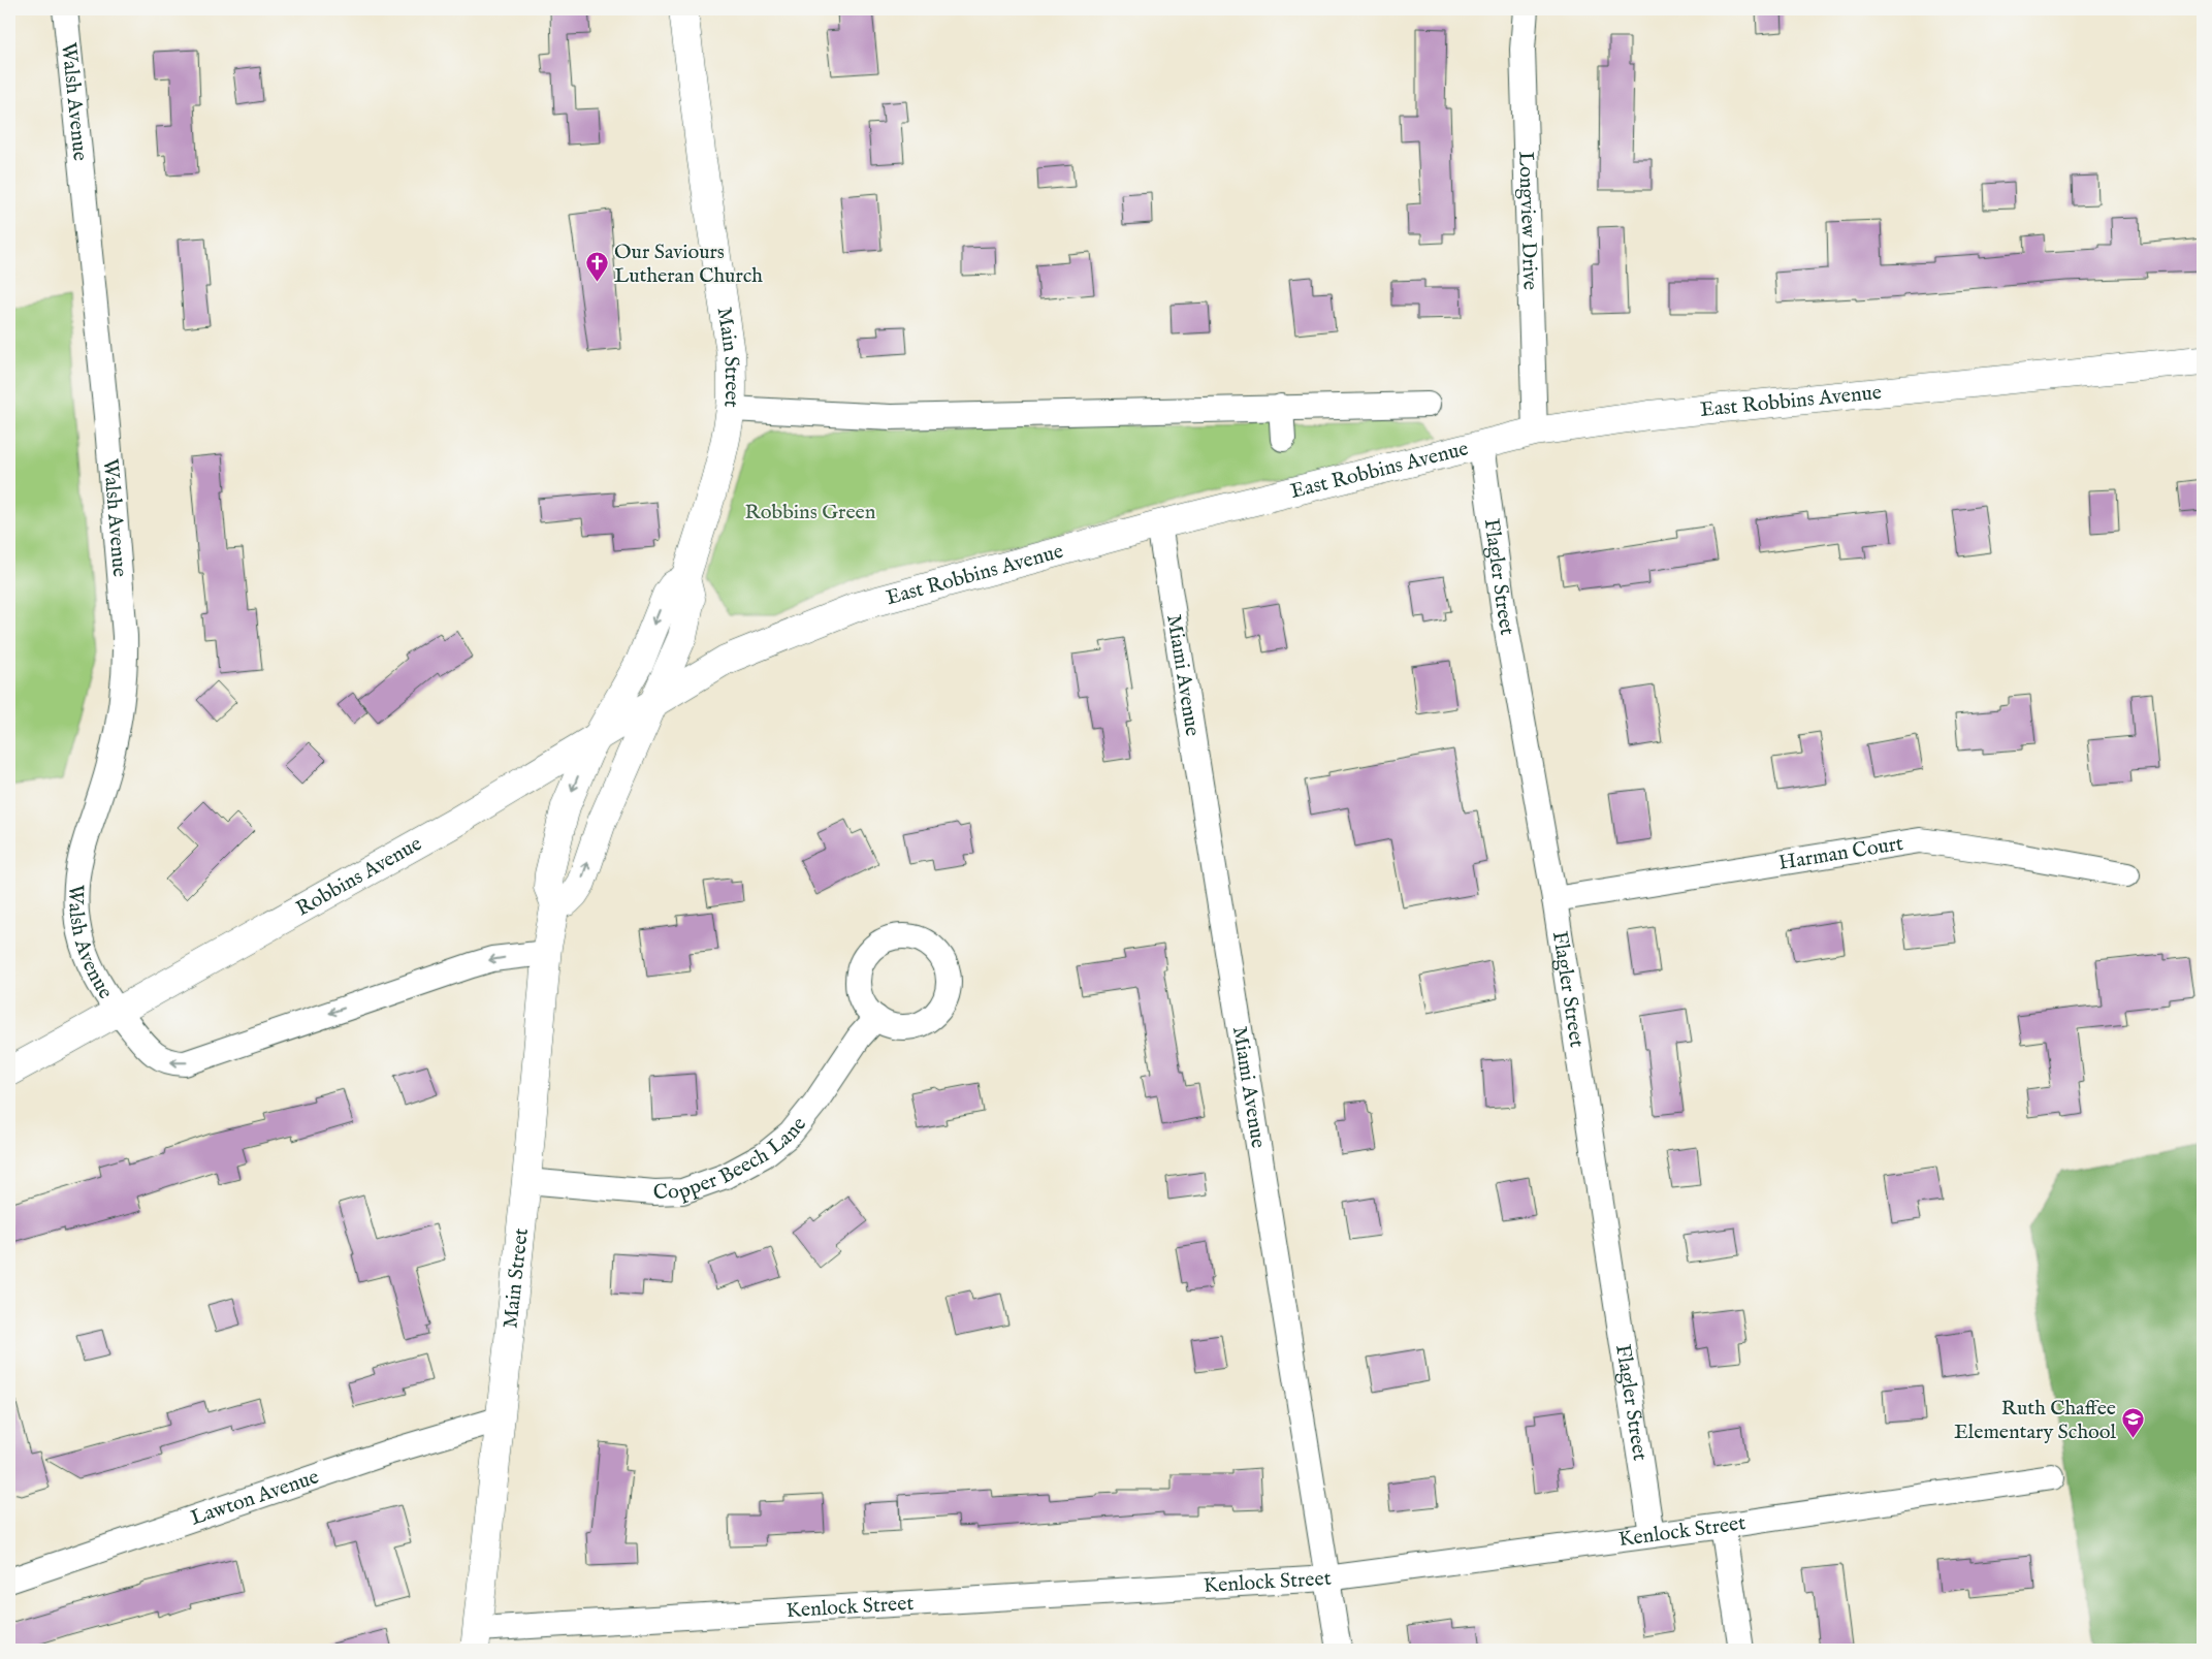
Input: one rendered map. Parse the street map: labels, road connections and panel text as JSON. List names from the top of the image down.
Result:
{
  "streets": {
    "main road": ["Main Street", "East Robbins Avenue", "Robbins Avenue"],
    "street": [
      "Walsh Avenue",
      "Longview Drive",
      "Flagler Street",
      "Miami Avenue",
      "Harman Court",
      "Copper Beech Lane",
      "Lawton Avenue",
      "Kenlock Street"
    ]
  },
  "crossings": [
    ["Walsh Avenue", "Robbins Avenue"],
    ["Longview Drive", "East Robbins Avenue"],
    ["Main Street", "Copper Beech Lane"],
    ["Main Street", "Lawton Avenue"],
    ["Main Street", "Kenlock Street"],
    ["East Robbins Avenue", "Flagler Street"],
    ["East Robbins Avenue", "Miami Avenue"],
    ["East Robbins Avenue", "Robbins Avenue"],
    ["Flagler Street", "Harman Court"],
    ["Flagler Street", "Kenlock Street"],
    ["Miami Avenue", "Kenlock Street"]
  ],
  "parks": ["Robbins Green"],
  "places": {
    "church": ["Our Saviours Lutheran Church"],
    "school or university": ["Ruth Chaffee Elementary School"]
  }
}
